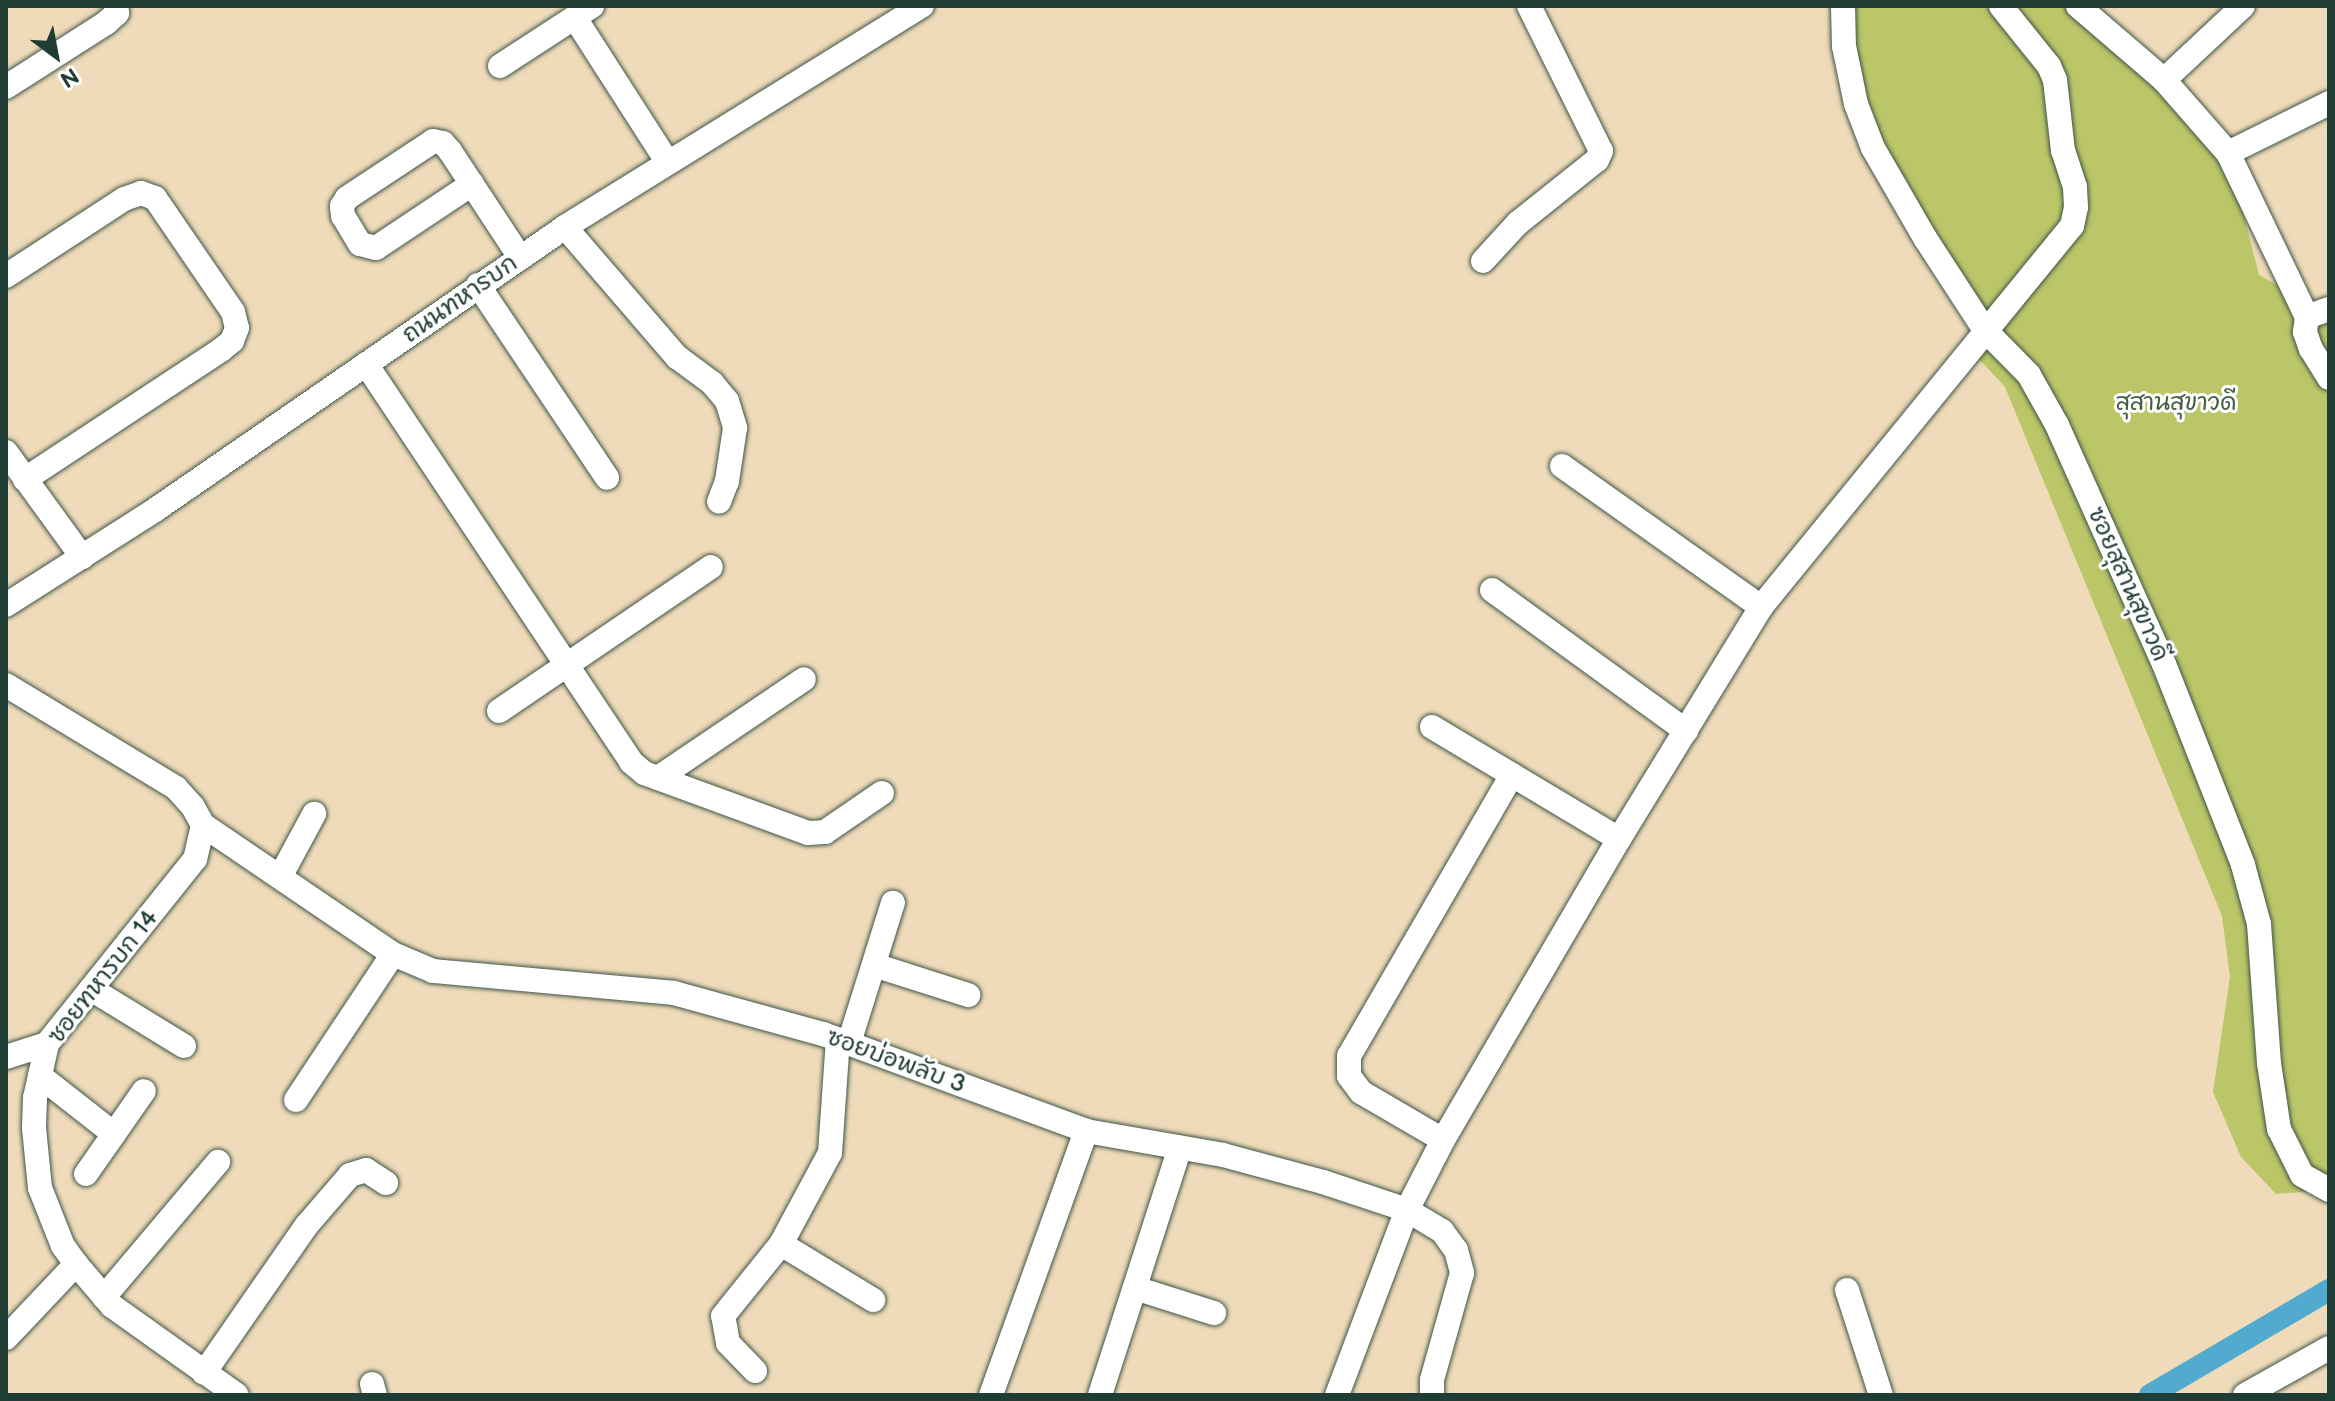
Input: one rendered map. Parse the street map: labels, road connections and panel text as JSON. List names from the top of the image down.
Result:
{
  "streets": {
    "street": [
      "ถนนทหารบก",
      "ซอยสุสานสุขาวดี",
      "ซอยทหารบก 14",
      "ซอยบ่อพลับ 3"
    ]
  },
  "crossings": [
    ["ซอยทหารบก 14", "ซอยบ่อพลับ 3"]
  ],
  "parks": ["สุสานสุขาวดี"],
  "north": "bottom right"
}
